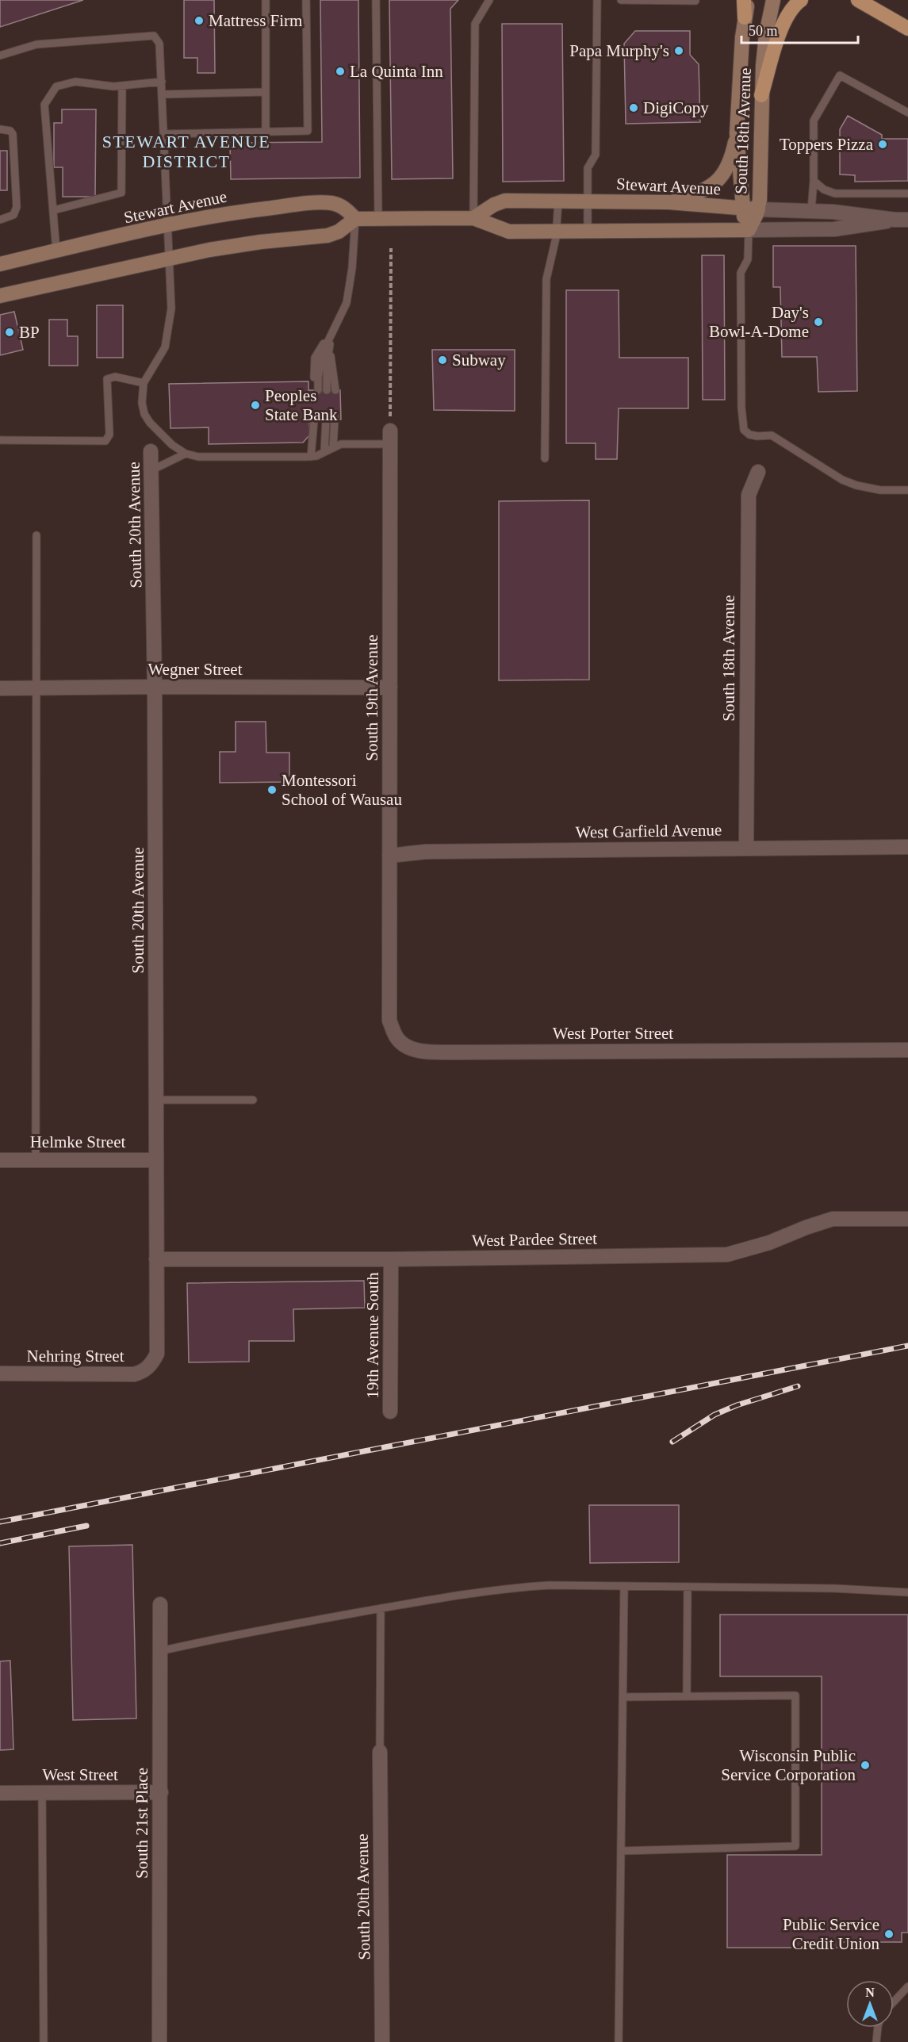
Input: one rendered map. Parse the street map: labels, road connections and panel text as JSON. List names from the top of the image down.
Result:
{
  "streets": {
    "street": [
      "South 18th Avenue",
      "Stewart Avenue",
      "South 20th Avenue",
      "Wegner Street",
      "South 19th Avenue",
      "West Garfield Avenue",
      "West Porter Street",
      "Helmke Street",
      "West Pardee Street",
      "19th Avenue South",
      "Nehring Street",
      "West Street",
      "South 21st Place"
    ]
  },
  "crossings": [
    ["South 18th Avenue", "Stewart Avenue"],
    ["South 18th Avenue", "West Garfield Avenue"],
    ["South 20th Avenue", "Wegner Street"],
    ["South 20th Avenue", "Helmke Street"],
    ["South 20th Avenue", "West Pardee Street"],
    ["South 20th Avenue", "Nehring Street"],
    ["Wegner Street", "South 19th Avenue"],
    ["South 19th Avenue", "West Garfield Avenue"],
    ["South 19th Avenue", "West Porter Street"],
    ["West Pardee Street", "19th Avenue South"],
    ["West Street", "South 21st Place"]
  ],
  "districts": ["STEWART AVENUE DISTRICT"],
  "places": [
    "Mattress Firm",
    "Papa Murphy's",
    "La Quinta Inn",
    "DigiCopy",
    "Toppers Pizza",
    "Day's Bowl-A-Dome",
    "BP",
    "Subway",
    "Peoples State Bank",
    "Montessori School of Wausau",
    "Wisconsin Public Service Corporation",
    "Public Service Credit Union"
  ],
  "scale_bar": "50 m",
  "north": "top"
}
